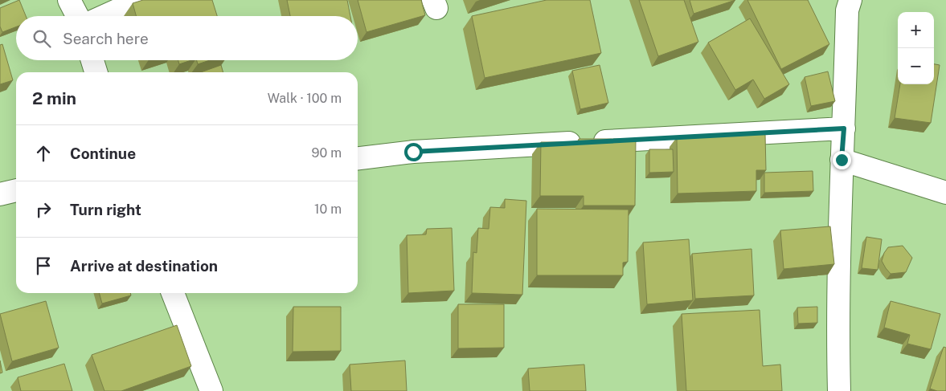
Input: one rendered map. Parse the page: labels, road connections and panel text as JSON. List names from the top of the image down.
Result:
{
  "page": {
    "map_buttons": ["+", "−"],
    "search": "Search here",
    "heading": ["2 min", "Walk · 100 m"],
    "list": [
      ["Continue", "90 m"],
      ["Turn right", "10 m"],
      "Arrive at destination"
    ]
  }
}
